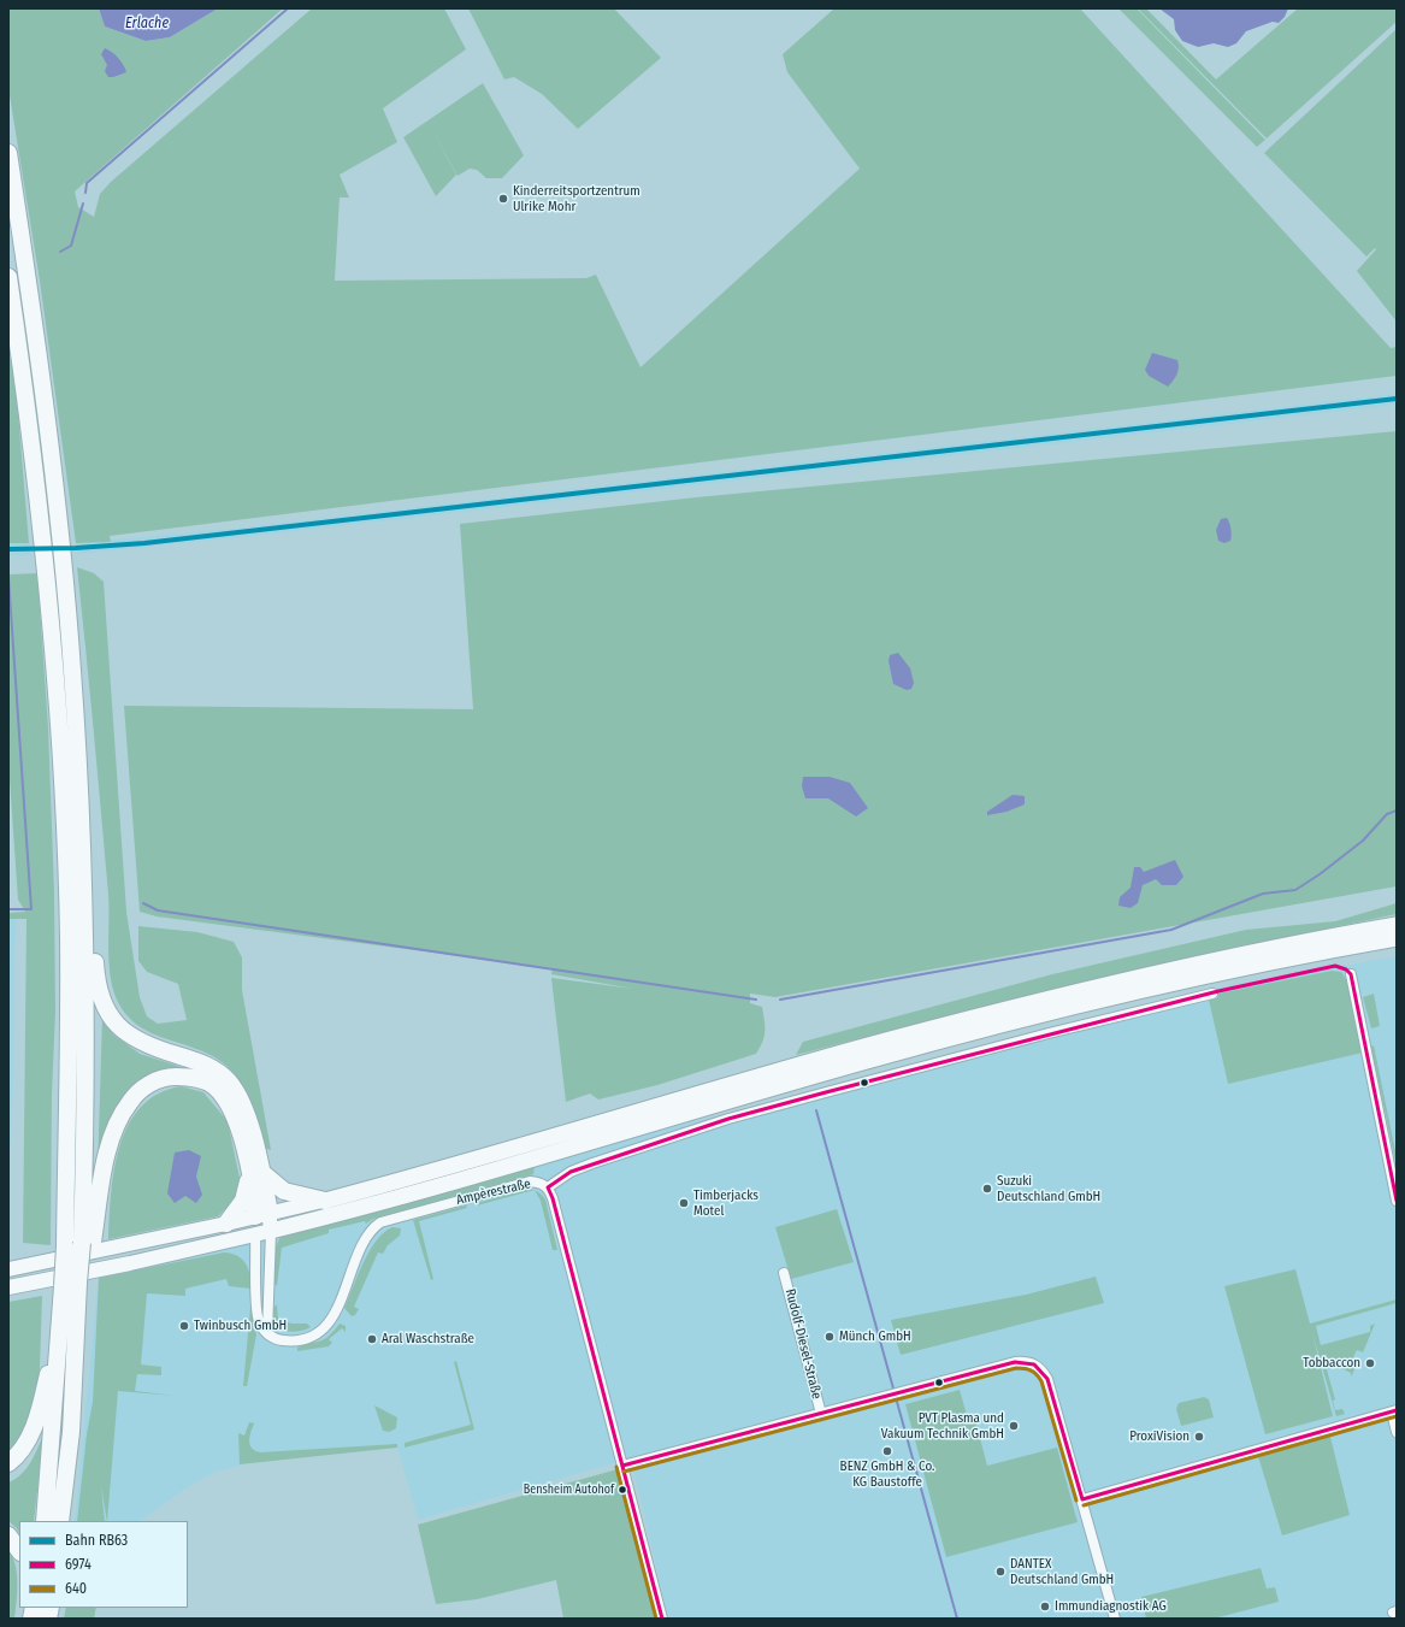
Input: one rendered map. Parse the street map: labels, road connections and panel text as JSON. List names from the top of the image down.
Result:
{
  "streets": {
    "street": ["Ampèrestraße", "Rudolf-Diesel-Straße"]
  },
  "crossings": [
    ["Ampèrestraße", "Rudolf-Diesel-Straße"]
  ],
  "water": ["Erlache"],
  "places": [
    "Kinderreitsportzentrum Ulrike Mohr",
    "Suzuki Deutschland GmbH",
    "Timberjacks Motel",
    "Twinbusch GmbH",
    "Münch GmbH",
    "Aral Waschstraße",
    "Tobbaccon",
    "PVT Plasma und Vakuum Technik GmbH",
    "ProxiVision",
    "BENZ GmbH & Co. KG Baustoffe",
    "Bensheim Autohof",
    "DANTEX Deutschland GmbH",
    "Immundiagnostik AG"
  ],
  "lines": ["rail line RB63", "transit line 6974", "transit line 640"],
  "legend": ["Bahn RB63", "6974", "640"]
}
